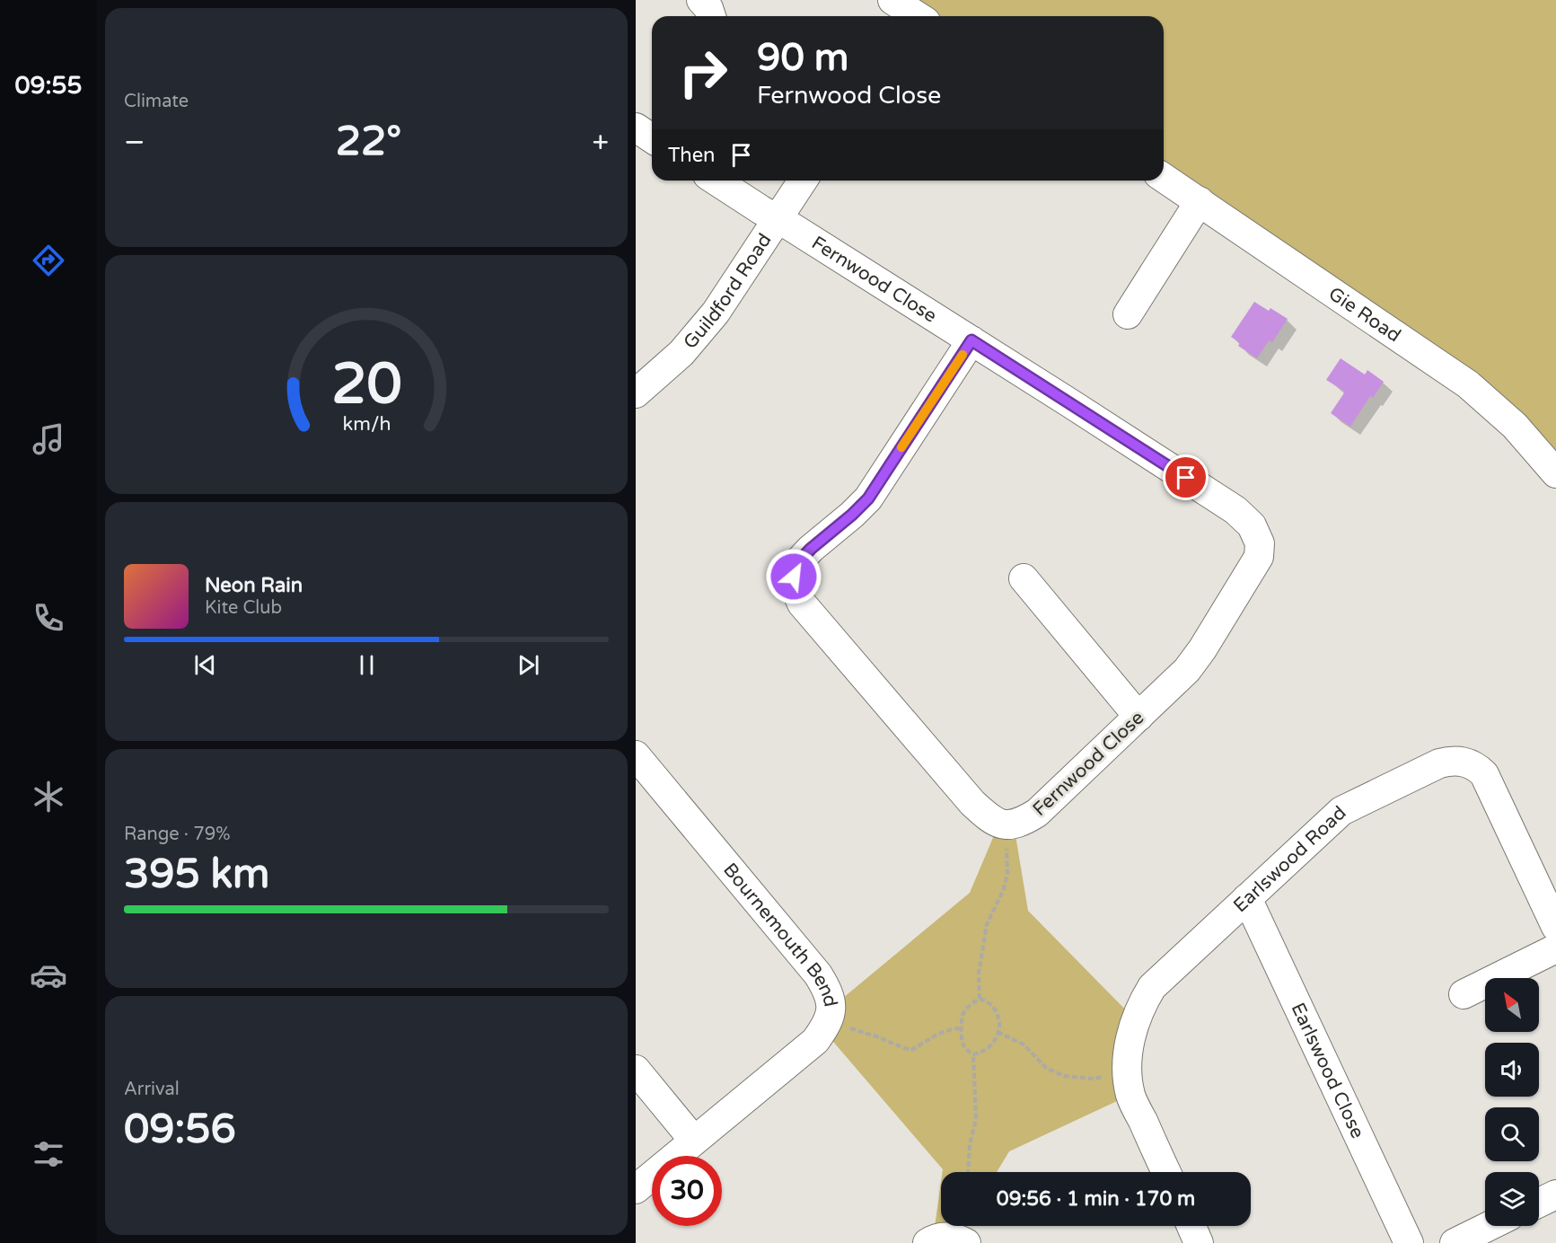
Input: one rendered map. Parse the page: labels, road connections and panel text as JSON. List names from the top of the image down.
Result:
{
  "streets": {
    "street": [
      "Fernwood Close",
      "Guildford Road",
      "Gie Road",
      "Earlswood Road",
      "Bournemouth Bend",
      "Earlswood Close"
    ]
  },
  "crossings": [
    ["Fernwood Close", "Guildford Road"],
    ["Earlswood Road", "Earlswood Close"]
  ],
  "north": "top left",
  "page": {
    "tabs": "09:55",
    "tile": [
      "Climate",
      ["Range · 79%", "395 km"],
      ["Arrival", "09:56"]
    ],
    "turn": ["90 m", "Fernwood Close"],
    "heat": ["−", "22°", "+"],
    "then": "Then",
    "song": ["Neon Rain", "Kite Club"],
    "limit": "30",
    "trip": "09:56 · 1 min · 170 m",
    "gauge": ["20", "km/h"]
  }
}
